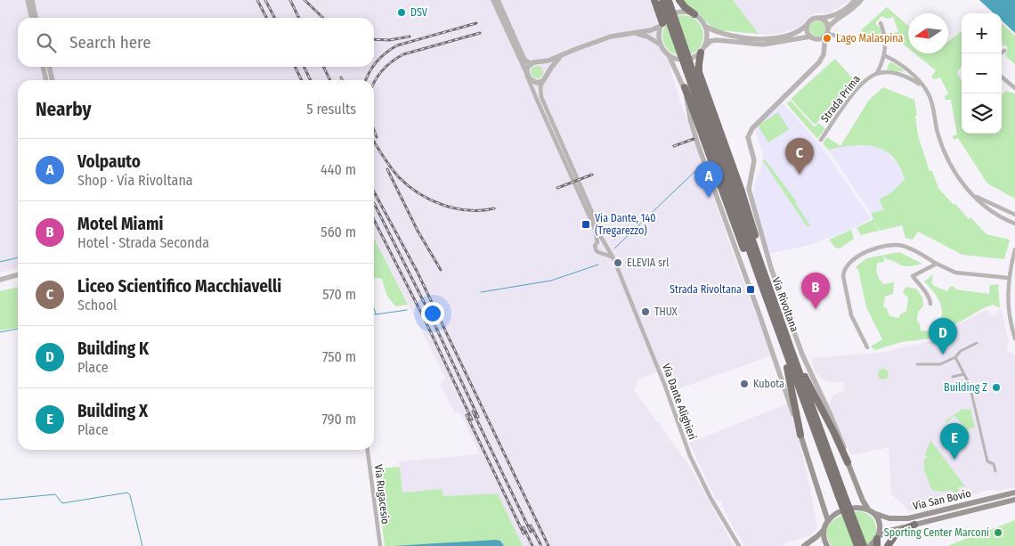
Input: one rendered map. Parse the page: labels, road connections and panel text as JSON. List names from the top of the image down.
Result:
{
  "streets": {
    "highway": ["Via Rivoltana"],
    "main road": ["Via San Bovio"],
    "street": ["Strada Prima", "Via Dante Alighieri", "Via Rugacesio"]
  },
  "places": {
    "other": [
      "DSV",
      "Lago Malaspina",
      "ELEVIA srl",
      "THUX",
      "Kubota",
      "Building Z",
      "Sporting Center Marconi"
    ],
    "transit": ["Via Dante, 140 (Tregarezzo)", "Strada Rivoltana"]
  },
  "north": "left",
  "page": {
    "map_buttons": ["+", "−"],
    "search": "Search here",
    "heading": ["Nearby", "5 results"],
    "pins": [
      "C",
      "A",
      "B",
      "D",
      "E"
    ],
    "list": [
      {
        "mark": "A",
        "name": "Volpauto",
        "note": "Shop · Via Rivoltana",
        "value": "440 m"
      },
      {
        "mark": "B",
        "name": "Motel Miami",
        "note": "Hotel · Strada Seconda",
        "value": "560 m"
      },
      {
        "mark": "C",
        "name": "Liceo Scientifico Macchiavelli",
        "note": "School",
        "value": "570 m"
      },
      {
        "mark": "D",
        "name": "Building K",
        "note": "Place",
        "value": "750 m"
      },
      {
        "mark": "E",
        "name": "Building X",
        "note": "Place",
        "value": "790 m"
      }
    ]
  }
}
